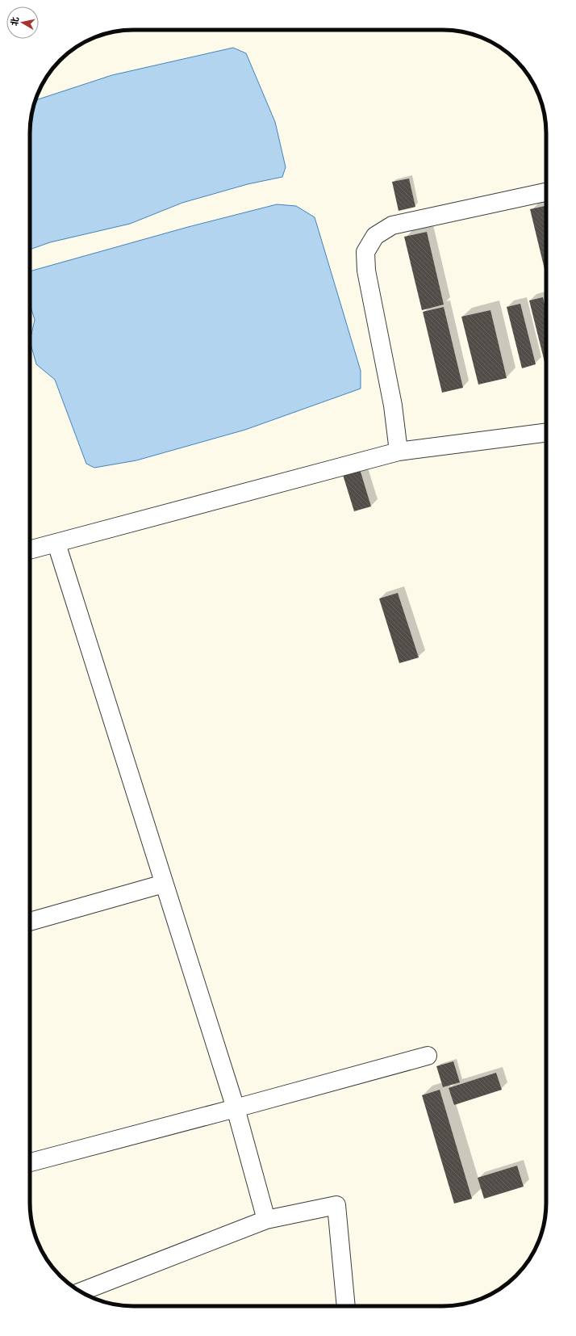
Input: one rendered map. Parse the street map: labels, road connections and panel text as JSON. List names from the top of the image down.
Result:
{
  "north": "left"
}
